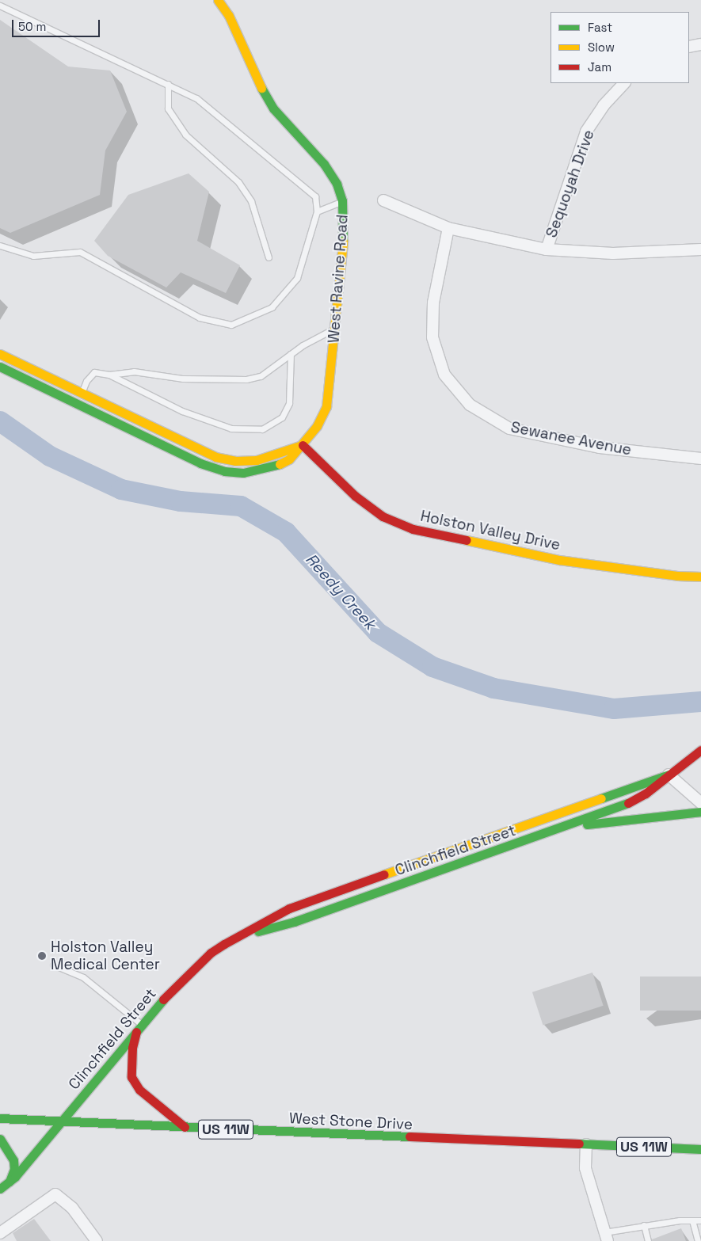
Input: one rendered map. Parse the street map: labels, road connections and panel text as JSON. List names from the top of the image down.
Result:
{
  "streets": {
    "main road": [
      "West Ravine Road",
      "Holston Valley Drive",
      "Clinchfield Street",
      "West Stone Drive",
      "US 11W"
    ],
    "street": ["Sequoyah Drive", "Sewanee Avenue"]
  },
  "crossings": [
    ["West Ravine Road", "Holston Valley Drive"],
    ["Clinchfield Street", "West Stone Drive"]
  ],
  "water": ["Reedy Creek"],
  "places": ["Holston Valley Medical Center"],
  "legend": ["Fast", "Slow", "Jam"],
  "scale_bar": "50 m"
}
